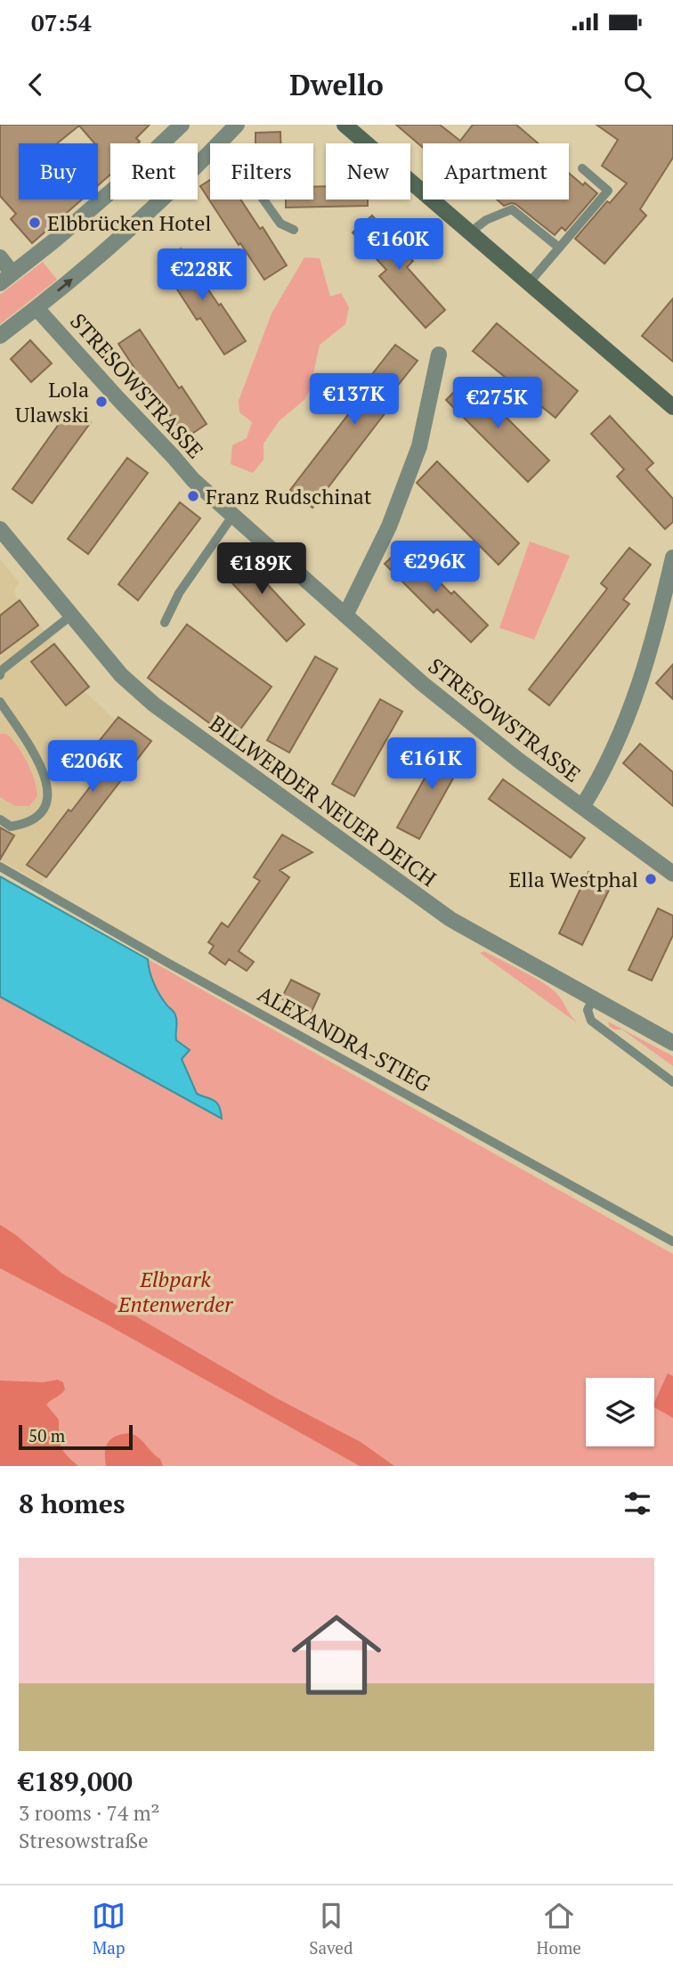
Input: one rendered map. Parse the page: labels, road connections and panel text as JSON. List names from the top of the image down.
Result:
{
  "streets": {
    "street": ["STRESOWSTRASSE", "BILLWERDER NEUER DEICH"],
    "lane": ["ALEXANDRA-STIEG"]
  },
  "parks": ["Elbpark Entenwerder"],
  "places": [
    "Elbbrücken Hotel",
    "Lola Ulawski",
    "Franz Rudschinat",
    "Ella Westphal"
  ],
  "scale_bar": "50 m",
  "page": {
    "status": "07:54",
    "header": "Dwello",
    "chip": [
      "Buy",
      "Rent",
      "Filters",
      "New",
      "Apartment"
    ],
    "price": [
      "€160K",
      "€228K",
      "€137K",
      "€275K",
      "€296K",
      "€189K",
      "€161K",
      "€206K"
    ],
    "scale": "50 m",
    "heading": "8 homes",
    "list": [
      {
        "name": "€189,000",
        "note": "3 rooms · 74 m² · Stresowstraße"
      }
    ],
    "tabs": ["Map", "Saved", "Home"]
  }
}
